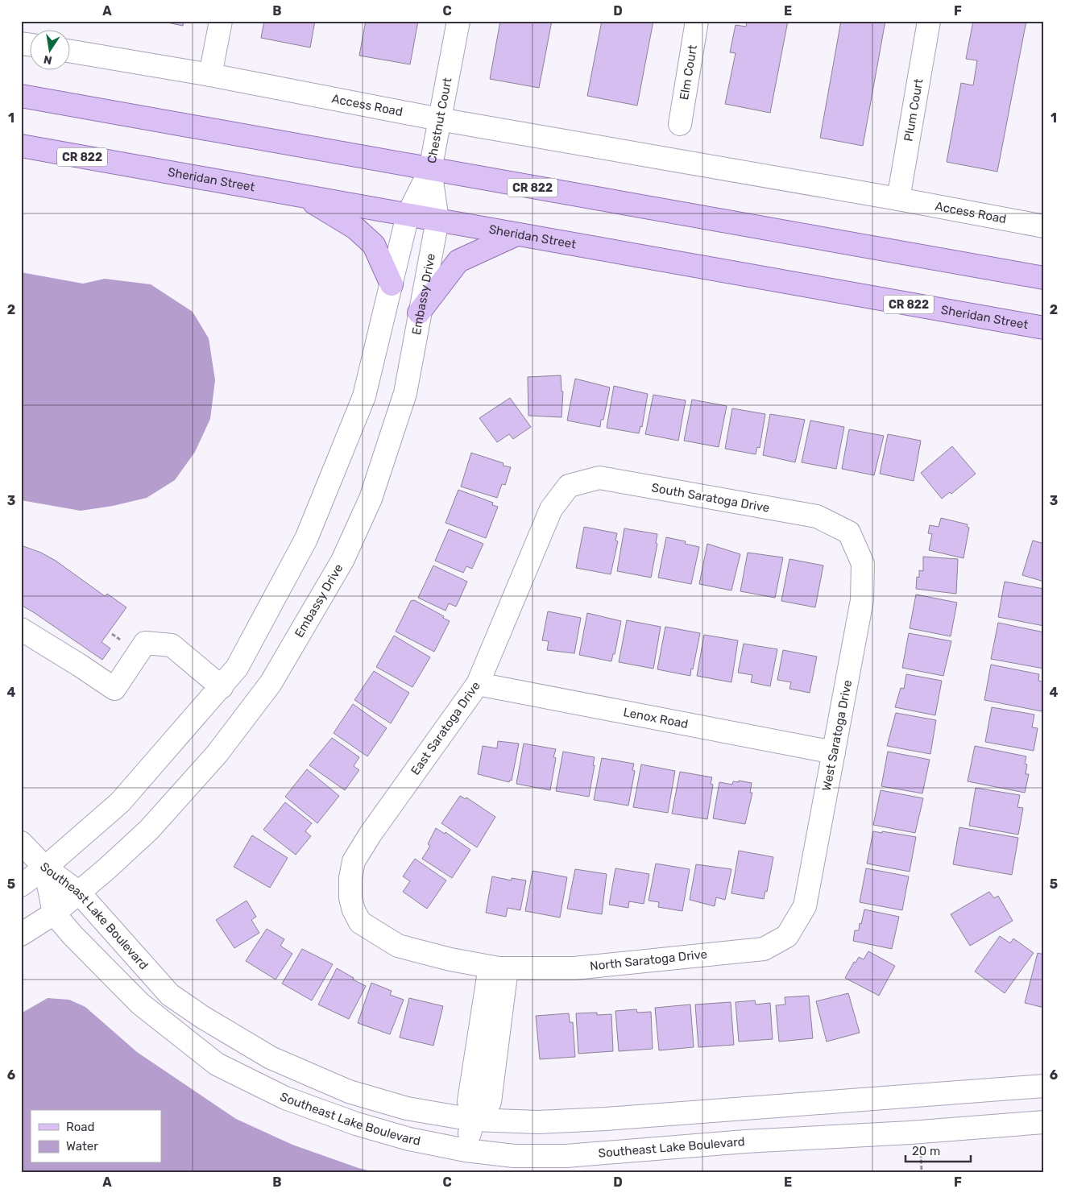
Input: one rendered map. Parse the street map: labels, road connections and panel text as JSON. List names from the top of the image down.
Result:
{
  "streets": {
    "main road": ["CR 822", "Sheridan Street"],
    "street": [
      "Elm Court",
      "Access Road",
      "Plum Court",
      "Chestnut Court",
      "Embassy Drive",
      "South Saratoga Drive",
      "Lenox Road",
      "East Saratoga Drive",
      "West Saratoga Drive",
      "Southeast Lake Boulevard",
      "North Saratoga Drive"
    ]
  },
  "crossings": [
    ["Access Road", "Plum Court"],
    ["Access Road", "Chestnut Court"],
    ["Chestnut Court", "CR 822"],
    ["Chestnut Court", "Sheridan Street"],
    ["Chestnut Court", "Embassy Drive"],
    ["CR 822", "Embassy Drive"],
    ["Sheridan Street", "Embassy Drive"],
    ["Embassy Drive", "Southeast Lake Boulevard"],
    ["South Saratoga Drive", "East Saratoga Drive"],
    ["South Saratoga Drive", "West Saratoga Drive"],
    ["Lenox Road", "East Saratoga Drive"],
    ["Lenox Road", "West Saratoga Drive"],
    ["East Saratoga Drive", "North Saratoga Drive"],
    ["West Saratoga Drive", "North Saratoga Drive"]
  ],
  "legend": ["Road", "Water"],
  "scale_bar": "20 m",
  "north": "bottom",
  "grid": {
    "columns": [
      "A",
      "B",
      "C",
      "D",
      "E",
      "F"
    ],
    "rows": [
      "1",
      "2",
      "3",
      "4",
      "5",
      "6"
    ]
  }
}
